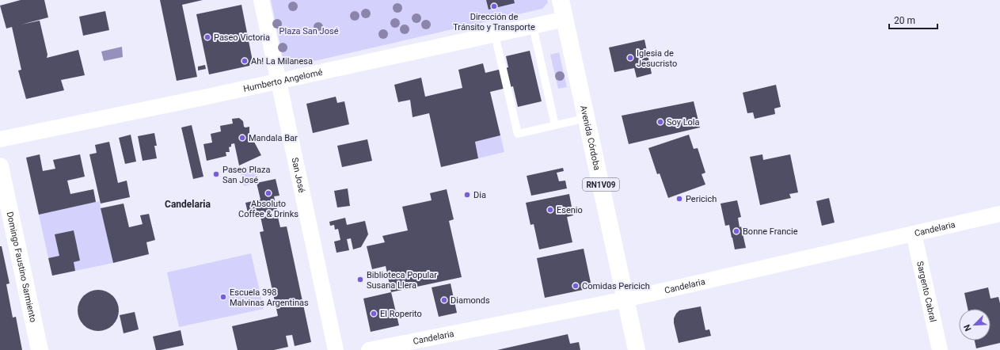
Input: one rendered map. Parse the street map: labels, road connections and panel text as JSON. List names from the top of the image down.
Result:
{
  "streets": {
    "main road": ["Avenida Córdoba", "RN1V09", "Domingo Faustino Sarmiento"],
    "street": [
      "Humberto Angelomé",
      "San José",
      "Candelaria",
      "Sargento Cabral"
    ]
  },
  "crossings": [
    ["Humberto Angelomé", "Avenida Córdoba"],
    ["Humberto Angelomé", "San José"],
    ["Avenida Córdoba", "Candelaria"],
    ["Candelaria", "Sargento Cabral"]
  ],
  "districts": ["Candelaria"],
  "parks": ["Plaza San José"],
  "places": [
    "Dirección de Tránsito y Transporte",
    "Paseo Victoria",
    "Iglesia de Jesucristo",
    "Ah! La Milanesa",
    "Soy Lola",
    "Mandala Bar",
    "Paseo Plaza San José",
    "Absoluto Coffee & Drinks",
    "Dia",
    "Pericich",
    "Esenio",
    "Bonne Francie",
    "Biblioteca Popular Susana Llera",
    "Comidas Pericich",
    "Escuela 398 Malvinas Argentinas",
    "Diamonds",
    "El Roperito"
  ],
  "scale_bar": "20 m",
  "north": "bottom left"
}
